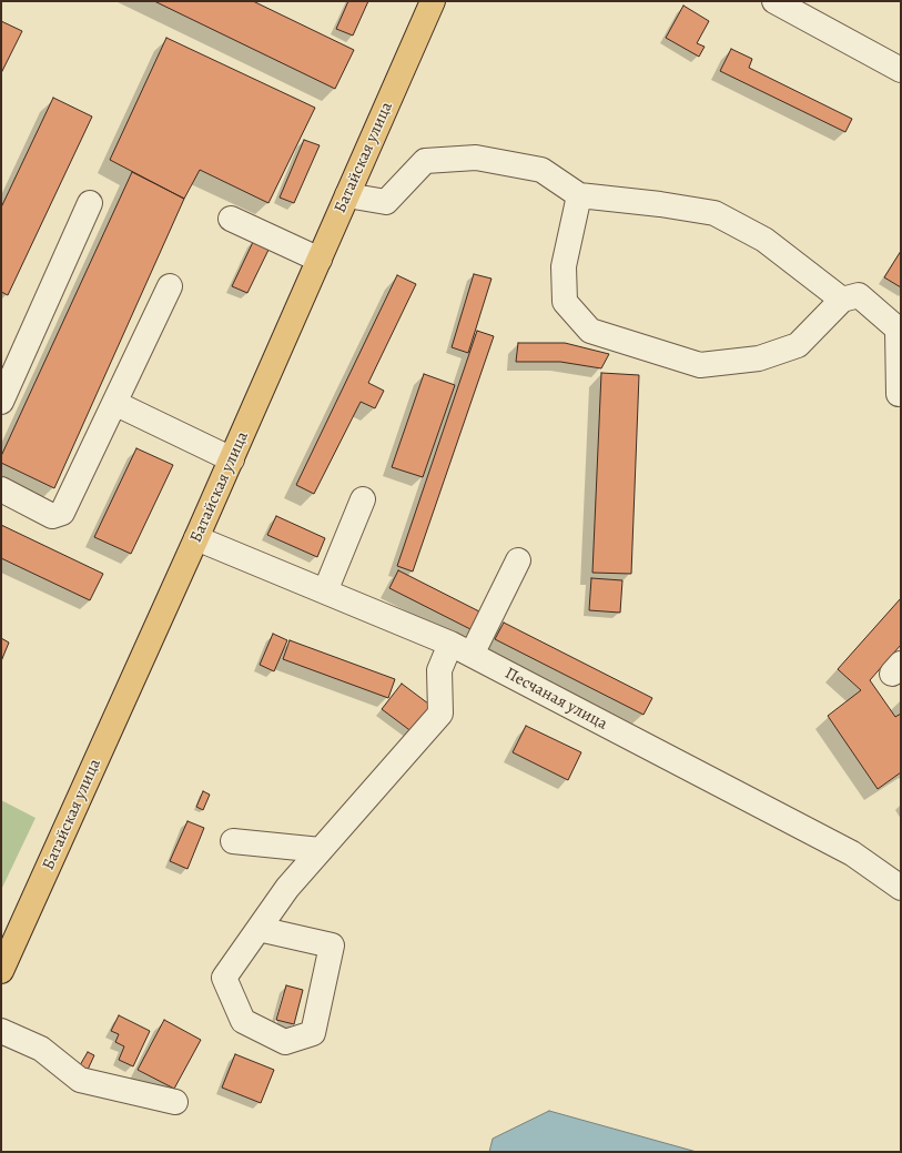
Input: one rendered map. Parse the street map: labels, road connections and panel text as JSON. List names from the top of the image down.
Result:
{
  "streets": {
    "highway": ["Батайская улица"],
    "street": ["Песчаная улица"]
  },
  "crossings": [
    ["Батайская улица", "Песчаная улица"]
  ]
}
